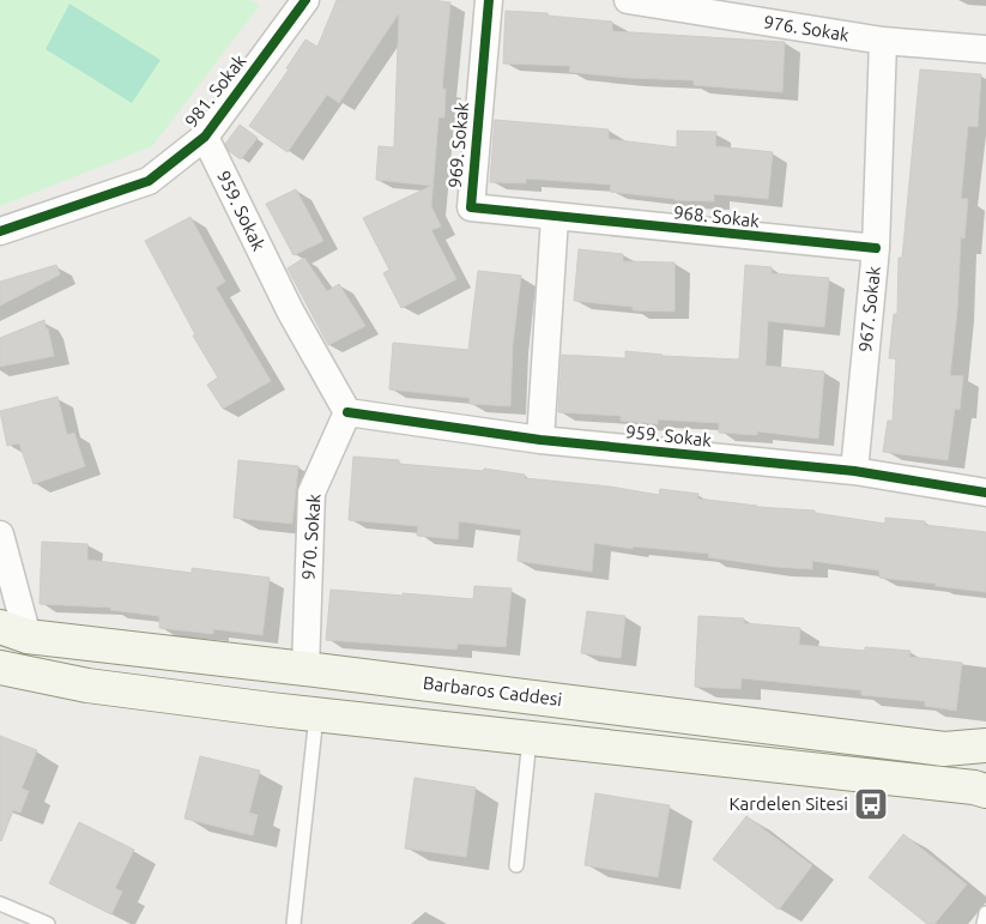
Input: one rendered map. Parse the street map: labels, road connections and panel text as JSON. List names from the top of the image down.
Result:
{
  "streets": {
    "main road": ["Barbaros Caddesi"],
    "street": [
      "976. Sokak",
      "981. Sokak",
      "969. Sokak",
      "959. Sokak",
      "968. Sokak",
      "967. Sokak",
      "970. Sokak"
    ]
  },
  "crossings": [
    ["976. Sokak", "967. Sokak"],
    ["981. Sokak", "959. Sokak"],
    ["969. Sokak", "968. Sokak"],
    ["959. Sokak", "967. Sokak"],
    ["959. Sokak", "970. Sokak"],
    ["968. Sokak", "967. Sokak"],
    ["970. Sokak", "Barbaros Caddesi"]
  ],
  "places": {
    "bus stop": ["Kardelen Sitesi"]
  }
}
